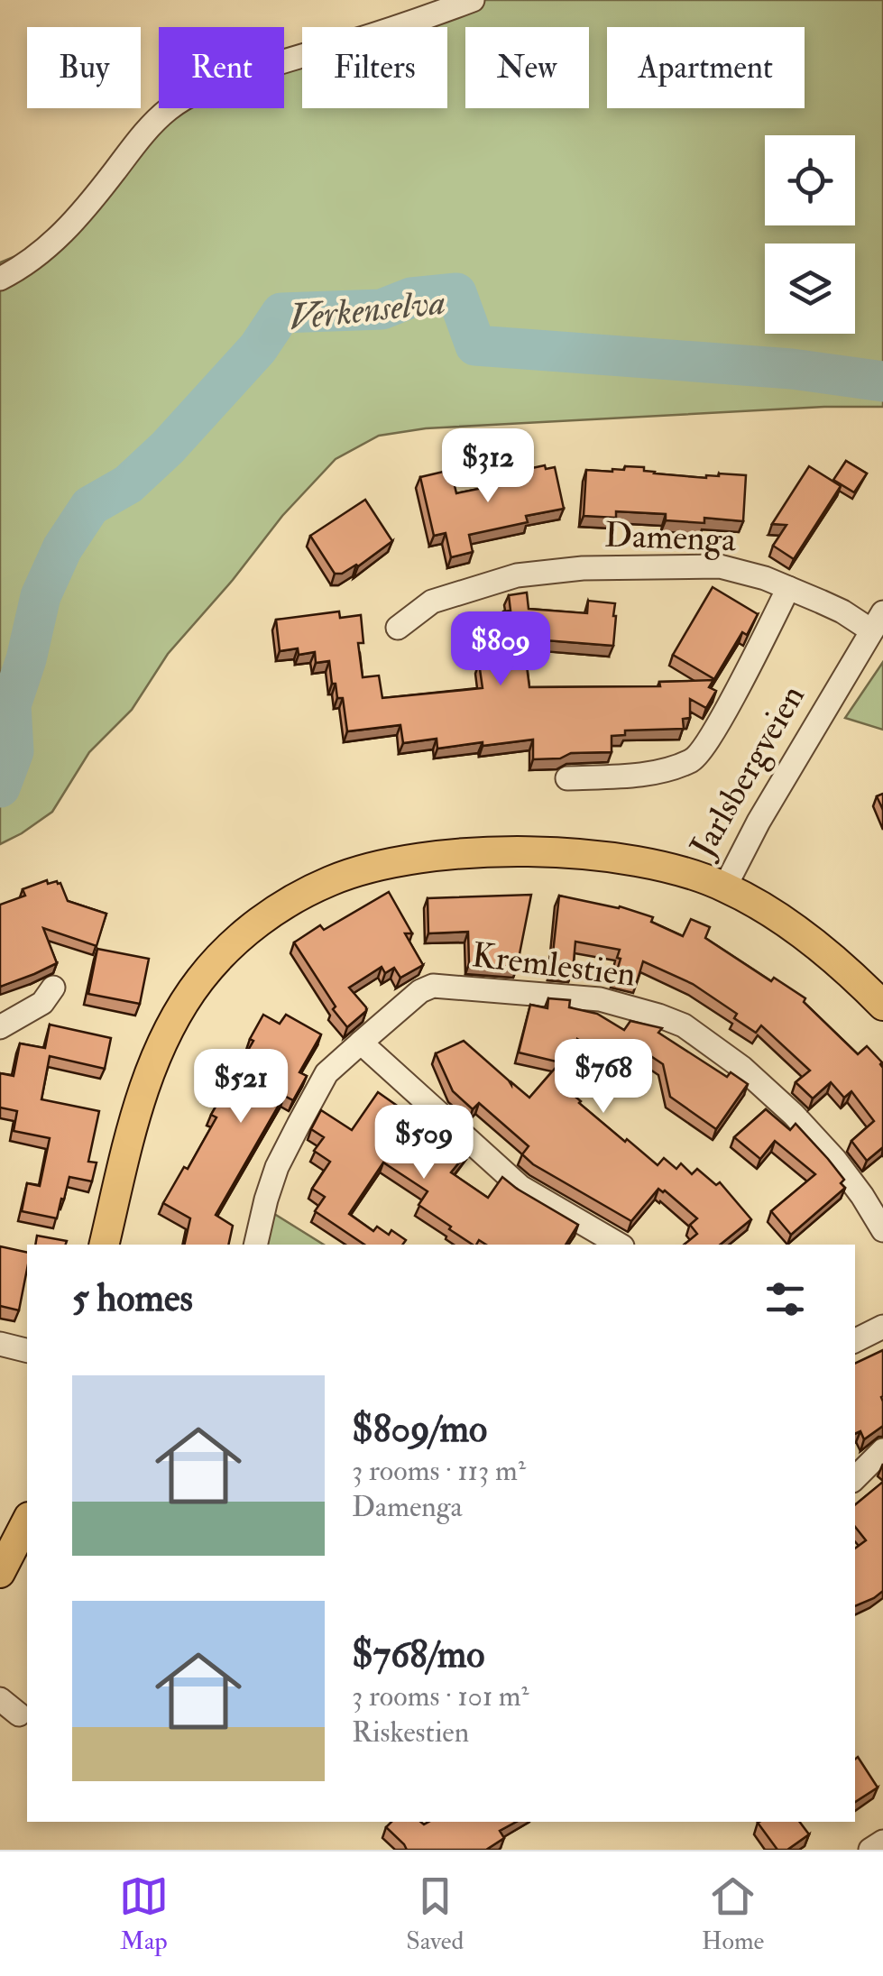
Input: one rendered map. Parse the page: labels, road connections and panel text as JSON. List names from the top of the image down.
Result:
{
  "streets": {
    "main road": ["Jarlsbergveien"],
    "street": ["Damenga", "Kremlestien"]
  },
  "crossings": [
    ["Damenga", "Jarlsbergveien"]
  ],
  "water": ["Verkenselva"],
  "page": {
    "chip": [
      "Buy",
      "Rent",
      "Filters",
      "New",
      "Apartment"
    ],
    "price": [
      "$312",
      "$809",
      "$768",
      "$521",
      "$509"
    ],
    "heading": "5 homes",
    "list": [
      {
        "name": "$809/mo",
        "note": "3 rooms · 113 m² · Damenga"
      },
      {
        "name": "$768/mo",
        "note": "3 rooms · 101 m² · Riskestien"
      }
    ],
    "tabs": ["Map", "Saved", "Home"]
  }
}
